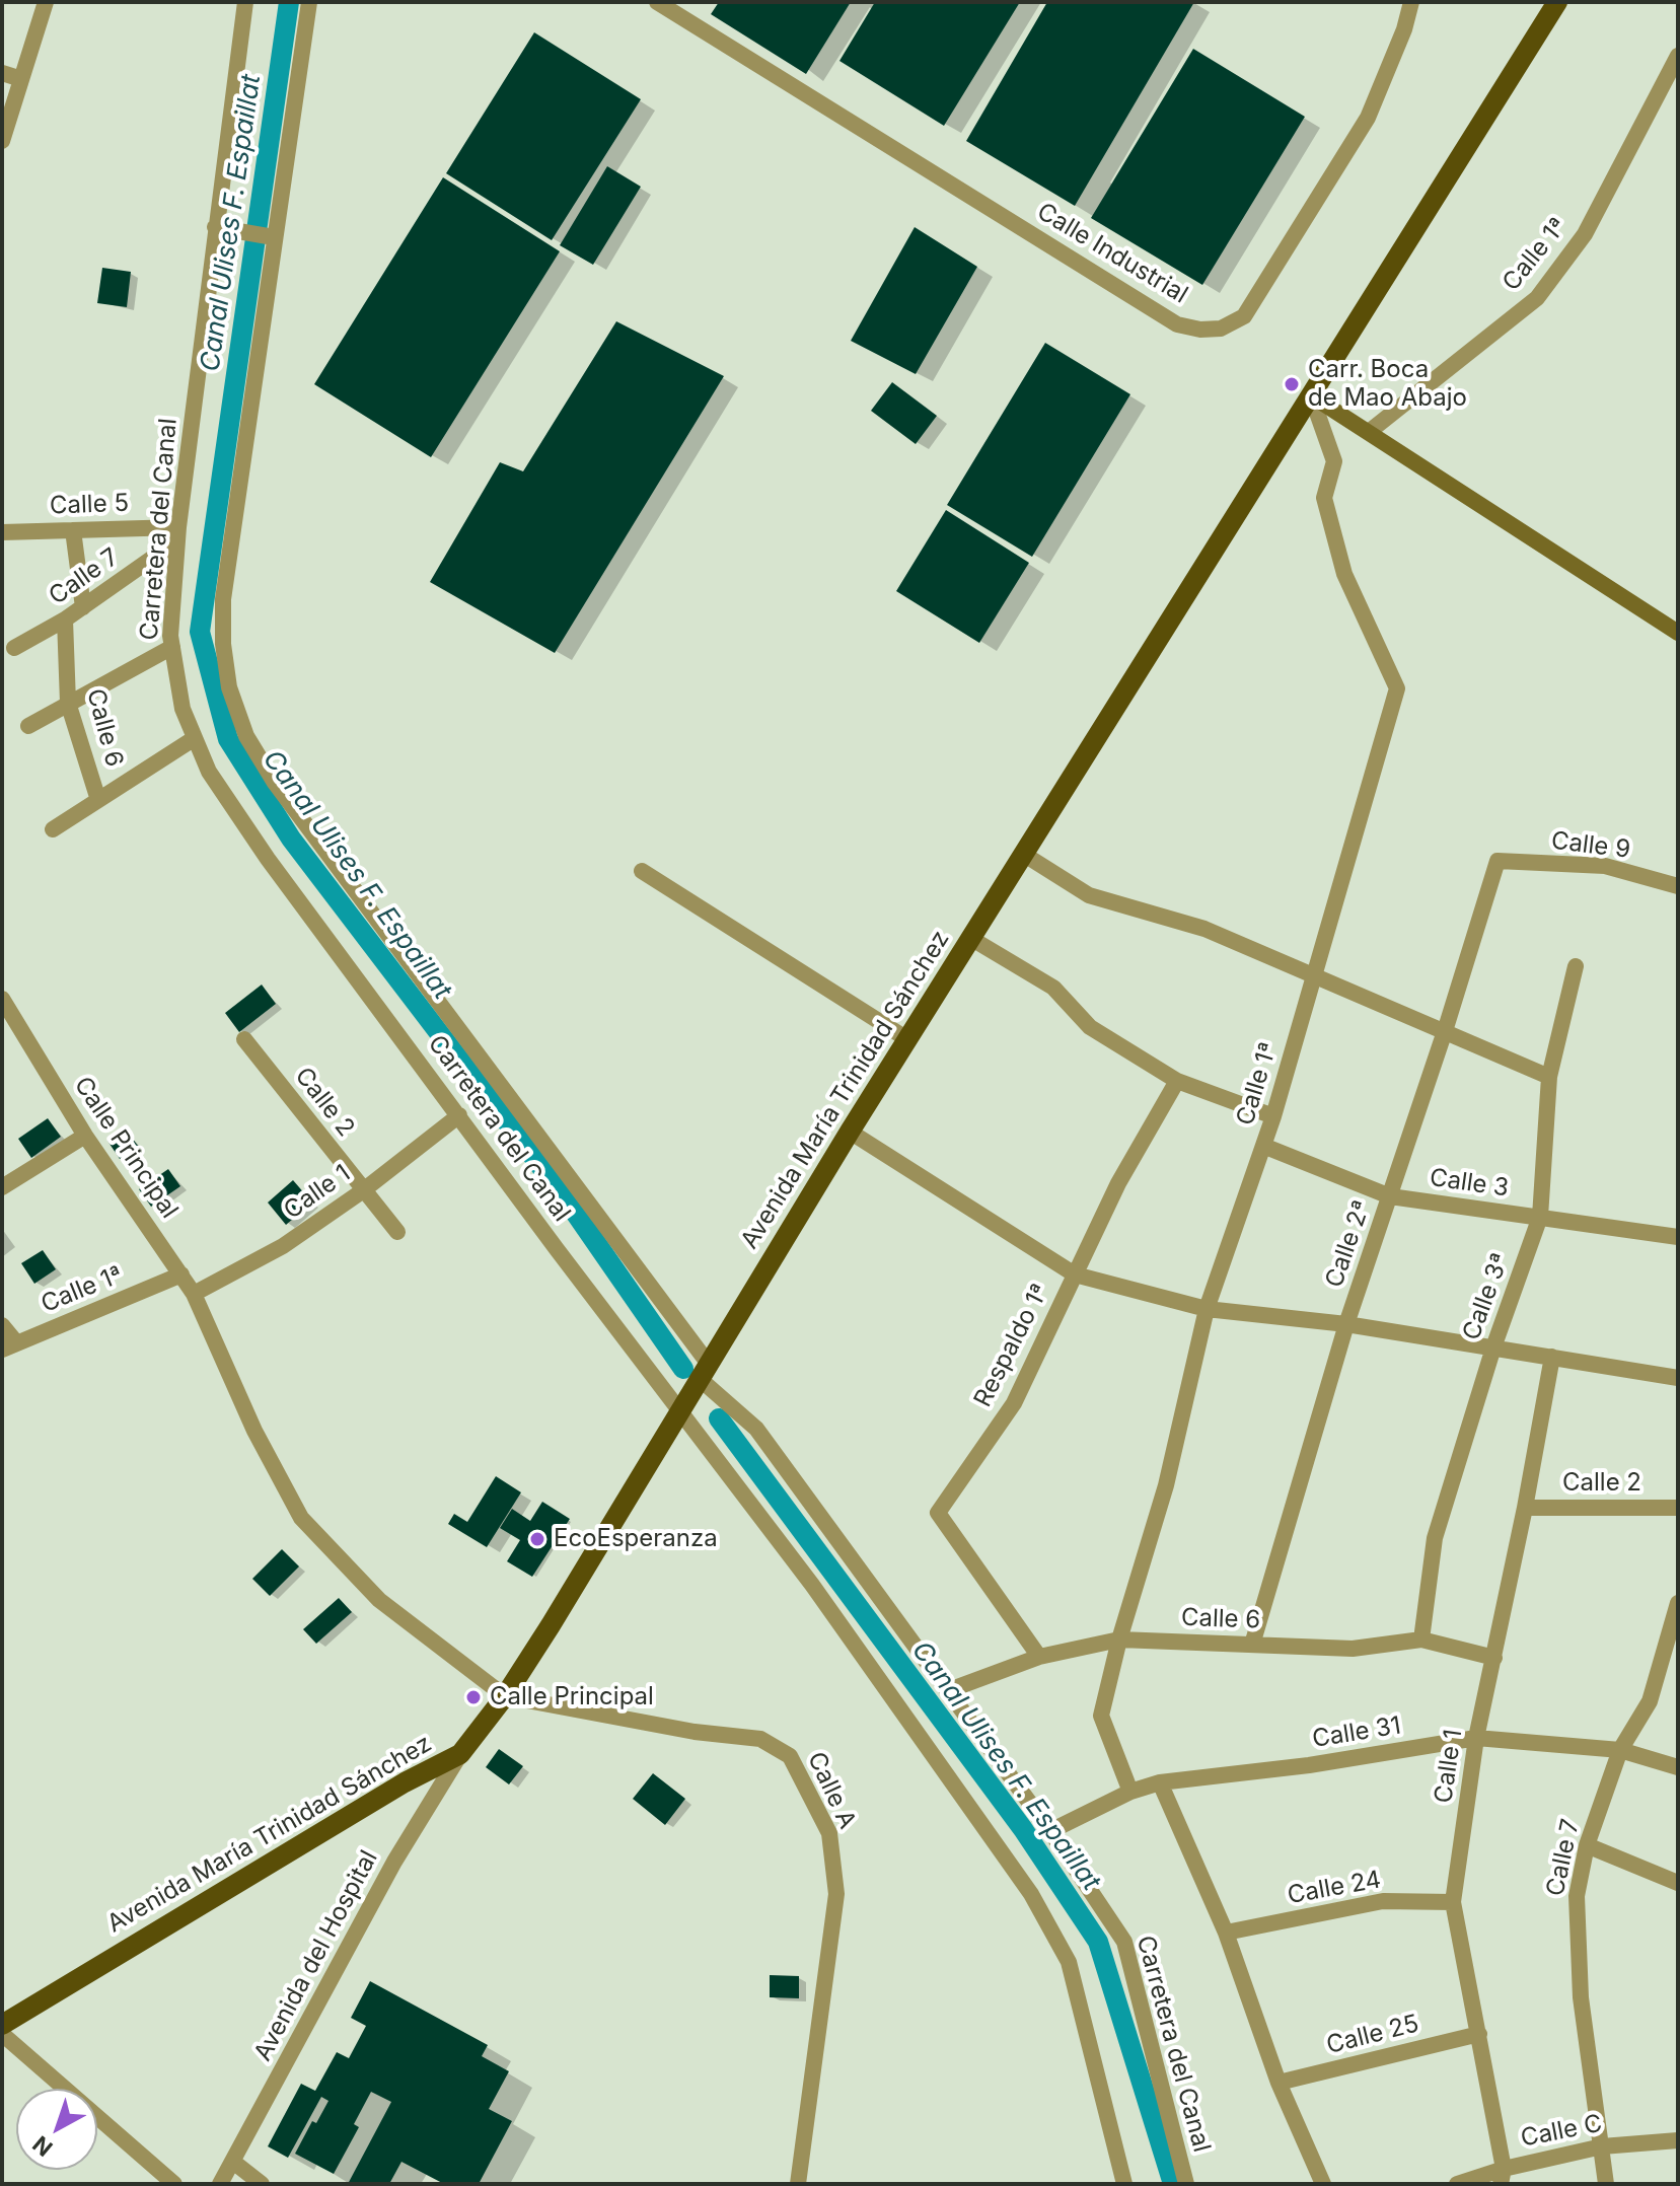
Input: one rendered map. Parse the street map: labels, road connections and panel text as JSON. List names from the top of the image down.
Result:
{
  "streets": {
    "main road": ["Avenida María Trinidad Sánchez"],
    "street": [
      "Calle Industrial",
      "Calle 1ª",
      "Calle 5",
      "Carretera del Canal",
      "Calle 7",
      "Calle 6",
      "Calle 9",
      "Calle 2",
      "Calle Principal",
      "Calle 3",
      "Calle 1",
      "Calle 2ª",
      "Calle 3ª",
      "Respaldo 1ª",
      "Calle 31",
      "Calle A",
      "Calle 24",
      "Avenida del Hospital",
      "Calle 25",
      "Calle C"
    ]
  },
  "crossings": [
    ["Calle 1ª", "Calle 6"],
    ["Calle 1ª", "Avenida María Trinidad Sánchez"],
    ["Calle 1ª", "Calle Principal"],
    ["Calle 1ª", "Calle 3"],
    ["Calle 1ª", "Calle 31"],
    ["Calle 5", "Carretera del Canal"],
    ["Calle 5", "Calle 7"],
    ["Carretera del Canal", "Calle 7"],
    ["Carretera del Canal", "Calle 6"],
    ["Carretera del Canal", "Avenida María Trinidad Sánchez"],
    ["Carretera del Canal", "Calle 1"],
    ["Carretera del Canal", "Calle 31"],
    ["Calle 7", "Calle 6"],
    ["Calle 7", "Calle 31"],
    ["Calle 7", "Calle C"],
    ["Calle 6", "Calle 1"],
    ["Calle 6", "Calle 2ª"],
    ["Calle 6", "Calle 3ª"],
    ["Calle 6", "Respaldo 1ª"],
    ["Calle 9", "Calle 2ª"],
    ["Avenida María Trinidad Sánchez", "Calle Principal"],
    ["Avenida María Trinidad Sánchez", "Calle A"],
    ["Avenida María Trinidad Sánchez", "Avenida del Hospital"],
    ["Calle 2", "Calle 1"],
    ["Calle Principal", "Calle 1"],
    ["Calle Principal", "Calle A"],
    ["Calle 3", "Calle 2ª"],
    ["Calle 3", "Calle 3ª"],
    ["Calle 1", "Calle 31"],
    ["Calle 1", "Calle 24"],
    ["Calle 1", "Calle 25"],
    ["Calle 1", "Calle C"]
  ],
  "water": ["Canal Ulises F. Espaillat"],
  "places": ["Carr. Boca de Mao Abajo", "EcoEsperanza", "Calle Principal"],
  "north": "bottom left"
}
